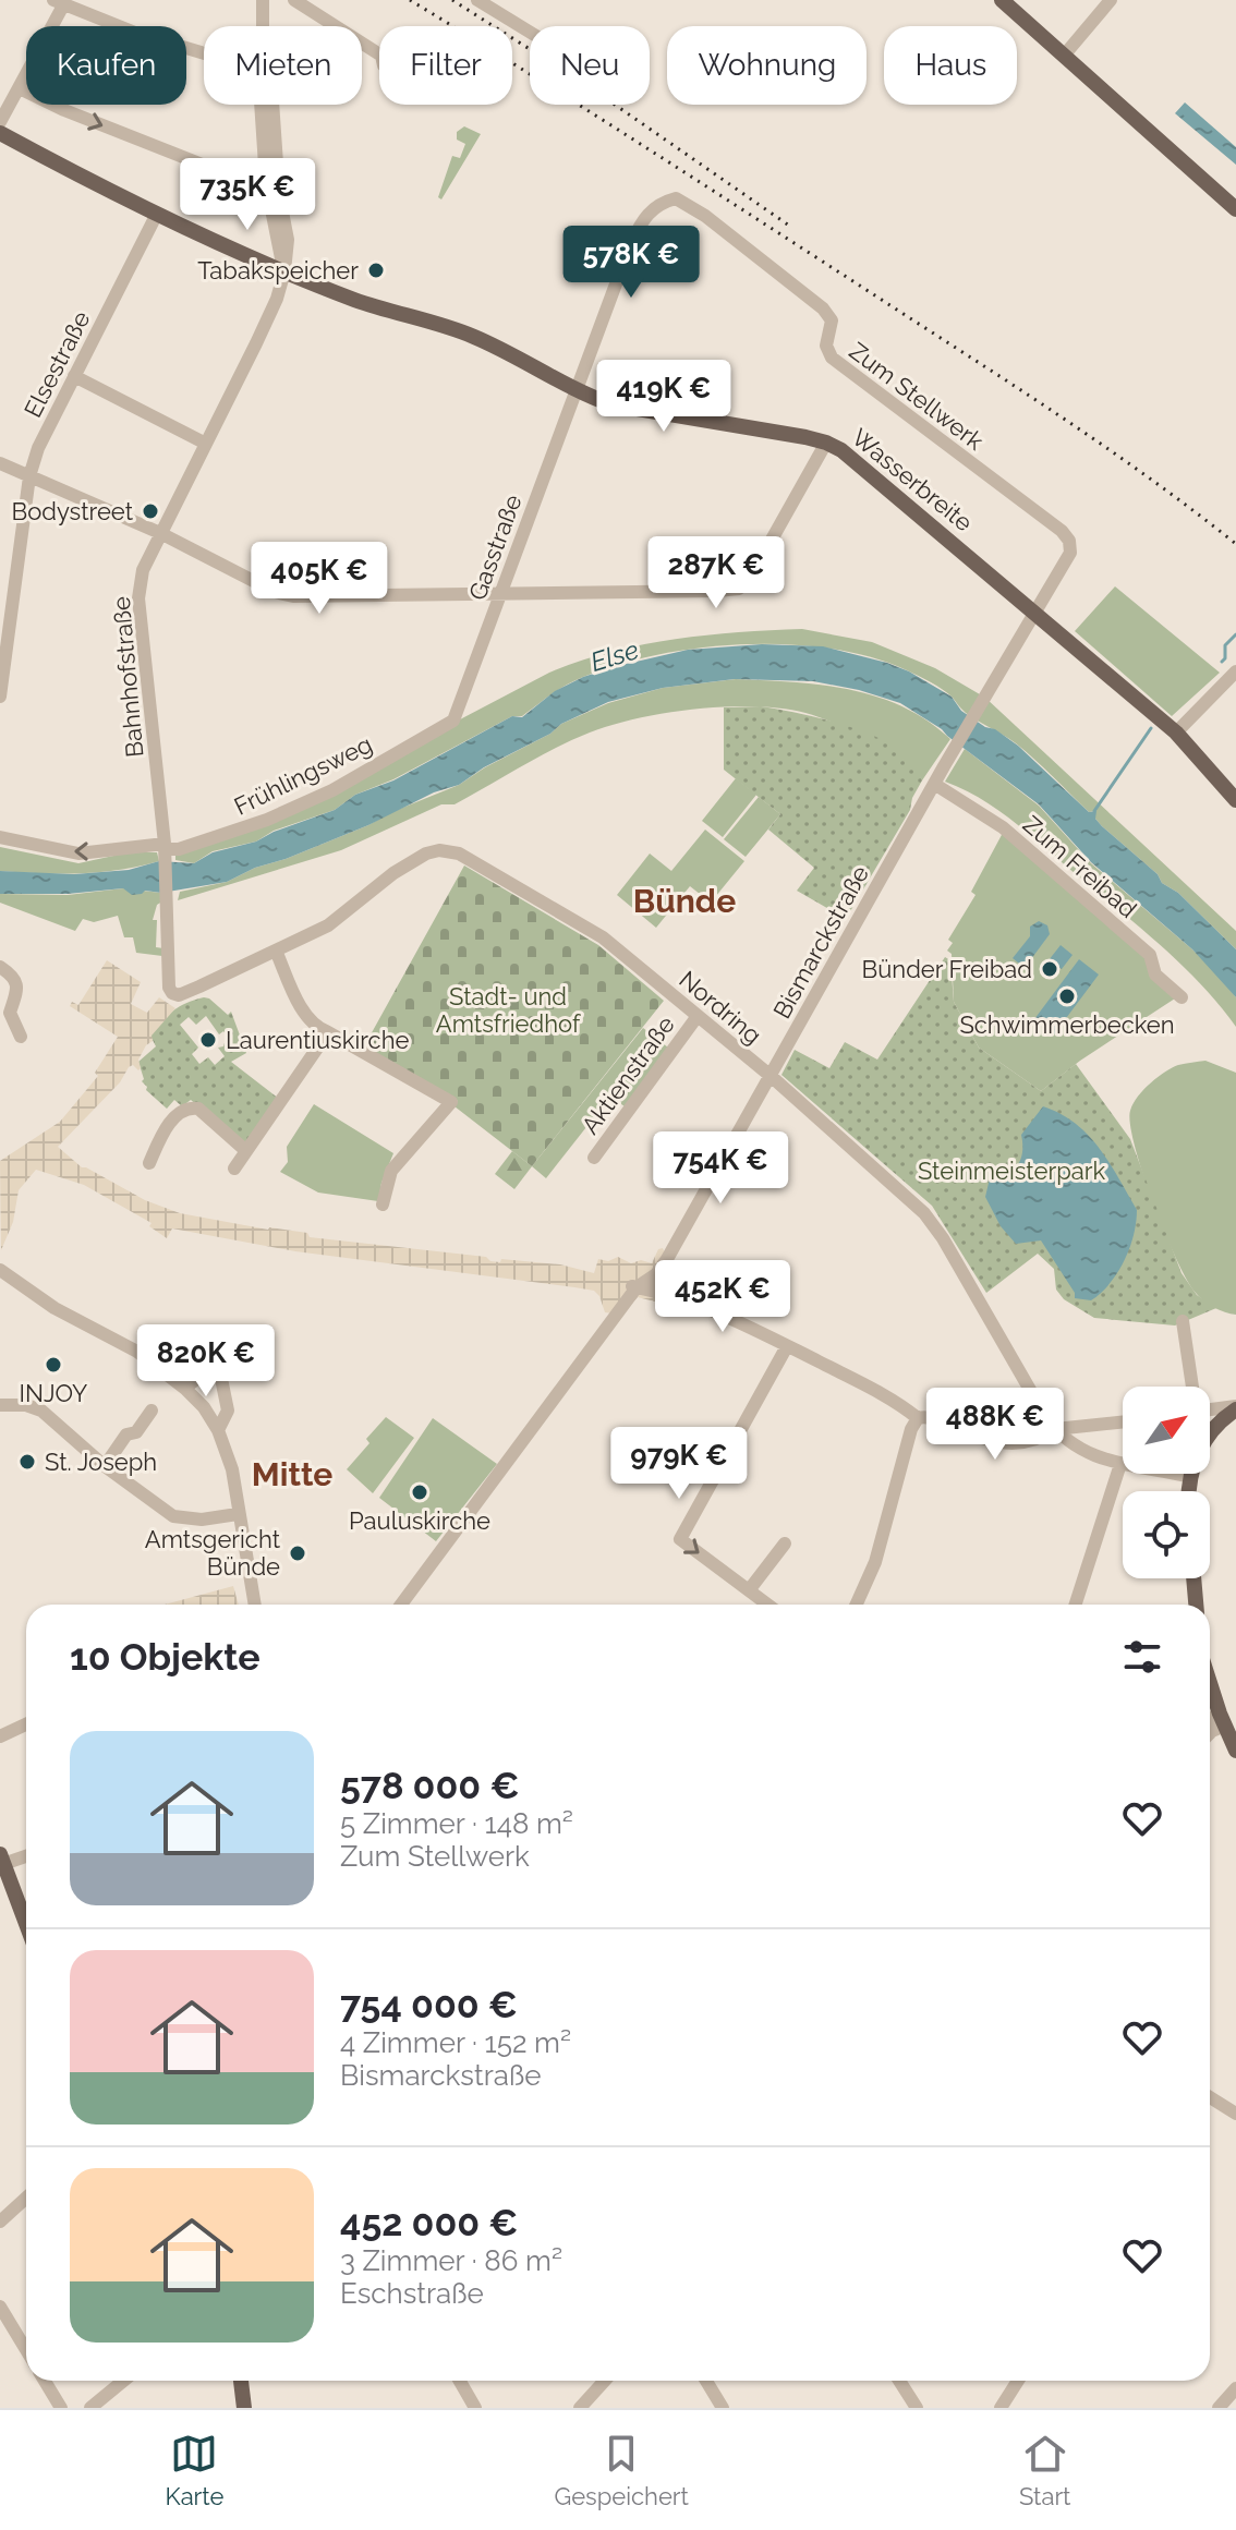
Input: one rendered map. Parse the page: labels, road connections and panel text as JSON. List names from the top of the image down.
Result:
{
  "streets": {
    "main road": ["Wasserbreite"],
    "street": [
      "Elsestraße",
      "Zum Stellwerk",
      "Gasstraße",
      "Bahnhofstraße",
      "Frühlingsweg",
      "Zum Freibad",
      "Bismarckstraße",
      "Nordring",
      "Aktienstraße"
    ]
  },
  "crossings": [
    ["Elsestraße", "Wasserbreite"],
    ["Zum Stellwerk", "Wasserbreite"],
    ["Zum Stellwerk", "Gasstraße"],
    ["Zum Stellwerk", "Bismarckstraße"],
    ["Wasserbreite", "Gasstraße"],
    ["Wasserbreite", "Bahnhofstraße"],
    ["Wasserbreite", "Bismarckstraße"],
    ["Gasstraße", "Frühlingsweg"],
    ["Bahnhofstraße", "Frühlingsweg"],
    ["Bahnhofstraße", "Nordring"],
    ["Zum Freibad", "Bismarckstraße"],
    ["Bismarckstraße", "Nordring"],
    ["Nordring", "Aktienstraße"]
  ],
  "districts": ["Bünde", "Mitte"],
  "water": ["Else"],
  "parks": ["Stadt- und Amtsfriedhof", "Steinmeisterpark"],
  "places": [
    "Tabakspeicher",
    "Bodystreet",
    "Bünder Freibad",
    "Schwimmerbecken",
    "Laurentiuskirche",
    "INJOY",
    "St. Joseph",
    "Pauluskirche",
    "Amtsgericht Bünde"
  ],
  "north": "top right",
  "page": {
    "chip": [
      "Kaufen",
      "Mieten",
      "Filter",
      "Neu",
      "Wohnung",
      "Haus"
    ],
    "price": [
      "735K €",
      "578K €",
      "419K €",
      "287K €",
      "405K €",
      "754K €",
      "452K €",
      "820K €",
      "488K €",
      "979K €"
    ],
    "heading": "10 Objekte",
    "list": [
      {
        "name": "578 000 €",
        "note": "5 Zimmer · 148 m² · Zum Stellwerk"
      },
      {
        "name": "754 000 €",
        "note": "4 Zimmer · 152 m² · Bismarckstraße"
      },
      {
        "name": "452 000 €",
        "note": "3 Zimmer · 86 m² · Eschstraße"
      }
    ],
    "tabs": ["Karte", "Gespeichert", "Start"]
  }
}
